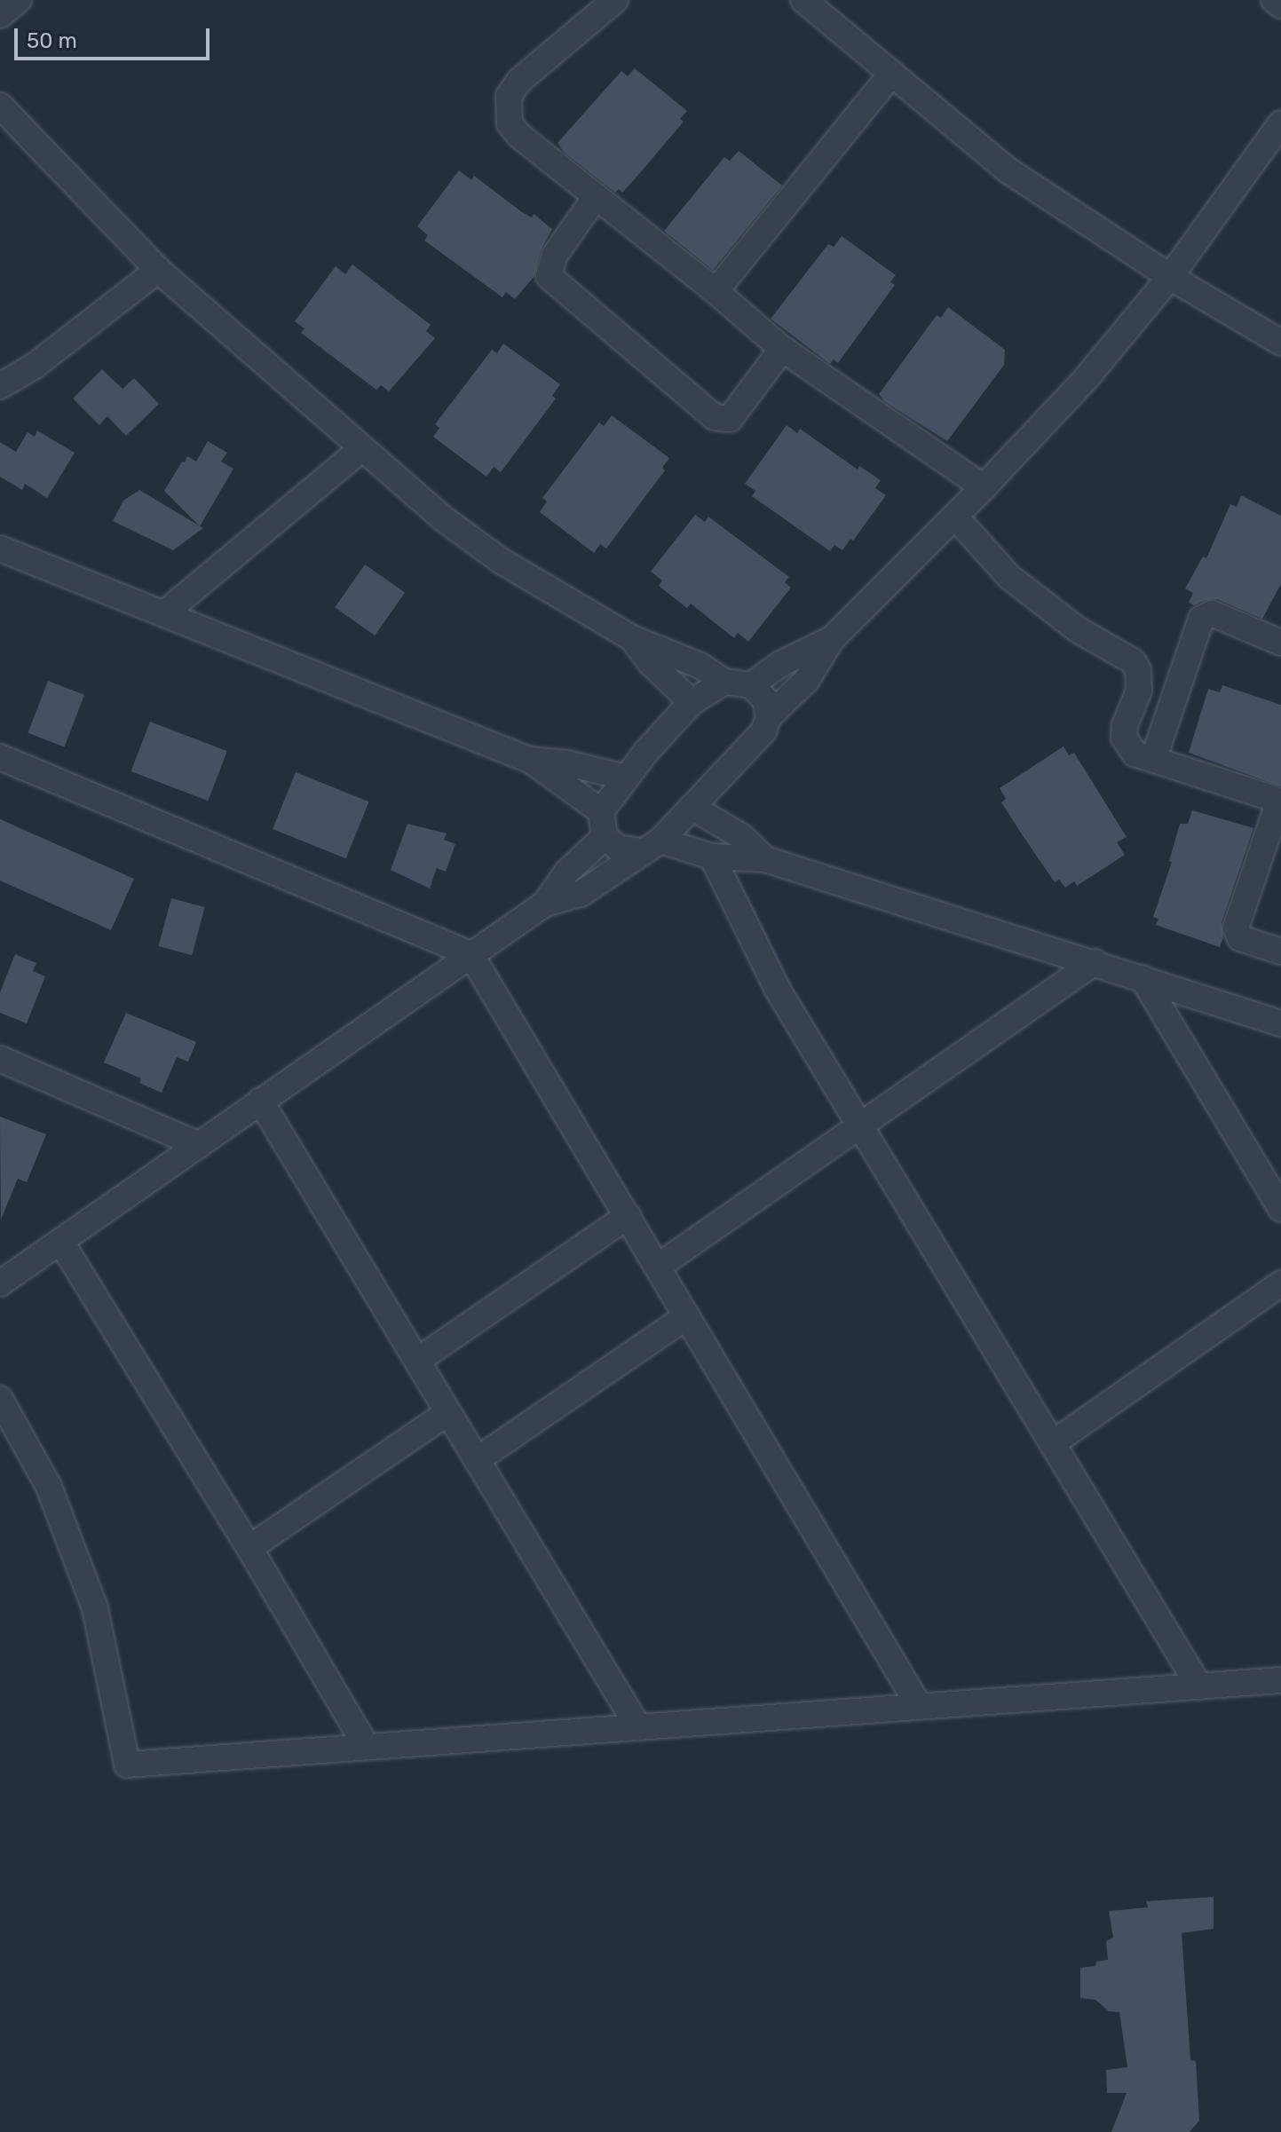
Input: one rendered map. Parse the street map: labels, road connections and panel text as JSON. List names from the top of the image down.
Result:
{
  "scale_bar": "50 m"
}
